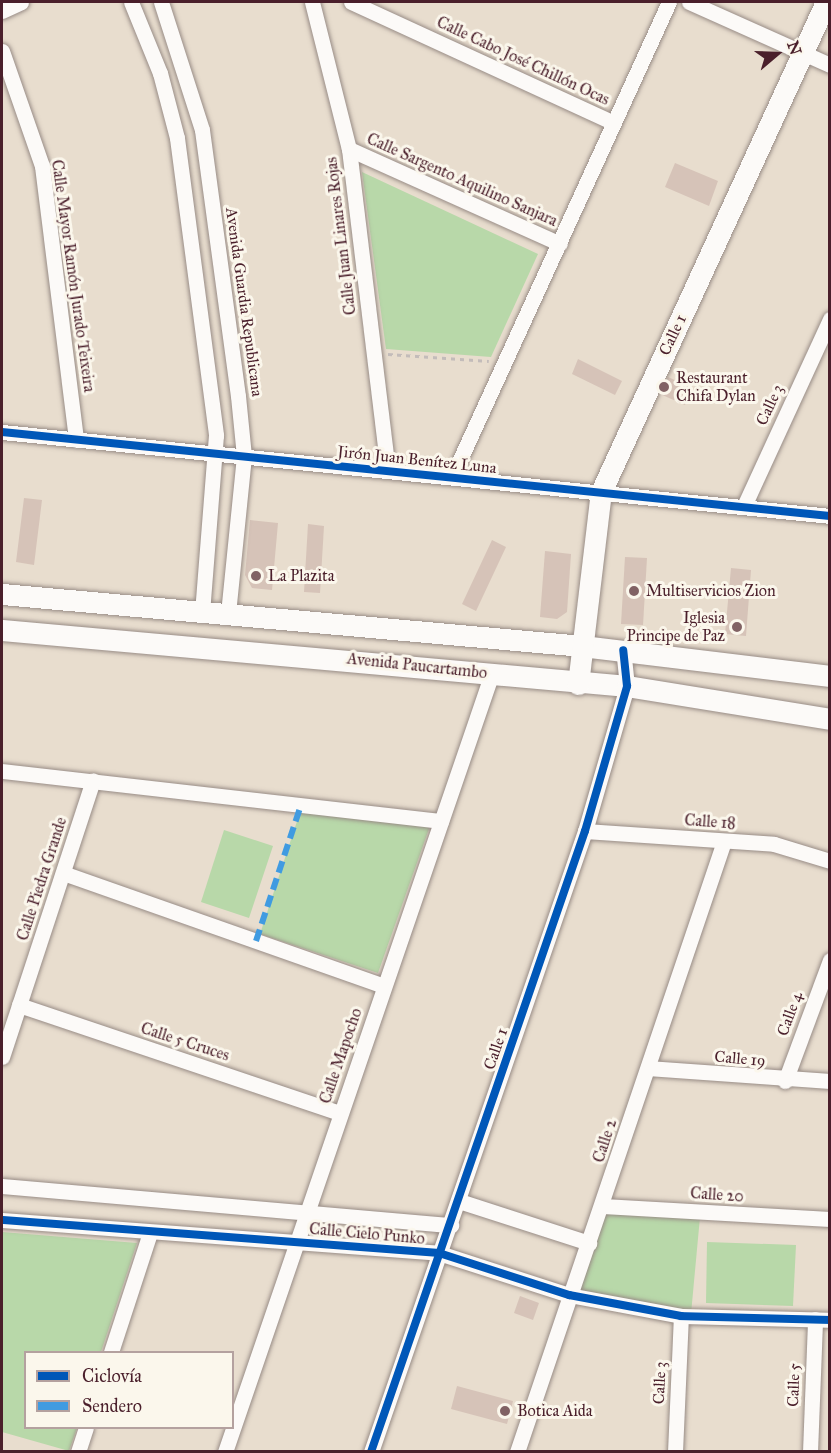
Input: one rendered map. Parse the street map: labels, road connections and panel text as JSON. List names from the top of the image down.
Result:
{
  "streets": {
    "main road": ["Calle 1", "Avenida Paucartambo"],
    "street": [
      "Calle Cabo José Chillón Ocas",
      "Calle Sargento Aquilino Sanjara",
      "Calle Juan Linares Rojas",
      "Calle Mayor Ramón Jurado Teixeira",
      "Avenida Guardia Republicana",
      "Calle 3",
      "Jirón Juan Benítez Luna",
      "Calle 18",
      "Calle Piedra Grande",
      "Calle 4",
      "Calle 5 Cruces",
      "Calle Mapocho",
      "Calle 19",
      "Calle 2",
      "Calle 20",
      "Calle Cielo Punko",
      "Calle 5"
    ]
  },
  "crossings": [
    ["Calle Sargento Aquilino Sanjara", "Calle Juan Linares Rojas"],
    ["Calle Juan Linares Rojas", "Jirón Juan Benítez Luna"],
    ["Calle Mayor Ramón Jurado Teixeira", "Jirón Juan Benítez Luna"],
    ["Avenida Guardia Republicana", "Jirón Juan Benítez Luna"],
    ["Avenida Guardia Republicana", "Avenida Paucartambo"],
    ["Calle 1", "Jirón Juan Benítez Luna"],
    ["Calle 1", "Avenida Paucartambo"],
    ["Calle 1", "Calle 18"],
    ["Calle 1", "Calle Cielo Punko"],
    ["Calle 3", "Jirón Juan Benítez Luna"],
    ["Calle 3", "Calle Cielo Punko"],
    ["Avenida Paucartambo", "Calle Mapocho"],
    ["Calle 18", "Calle 2"],
    ["Calle Piedra Grande", "Calle 5 Cruces"],
    ["Calle 4", "Calle 19"],
    ["Calle 5 Cruces", "Calle Mapocho"],
    ["Calle Mapocho", "Calle Cielo Punko"],
    ["Calle 19", "Calle 2"],
    ["Calle 2", "Calle 20"],
    ["Calle 2", "Calle Cielo Punko"],
    ["Calle Cielo Punko", "Calle 5"]
  ],
  "places": [
    "Restaurant Chifa Dylan",
    "La Plazita",
    "Multiservicios Zion",
    "Iglesia Principe de Paz",
    "Botica Aida"
  ],
  "legend": ["Ciclovía", "Sendero"],
  "north": "right"
}
